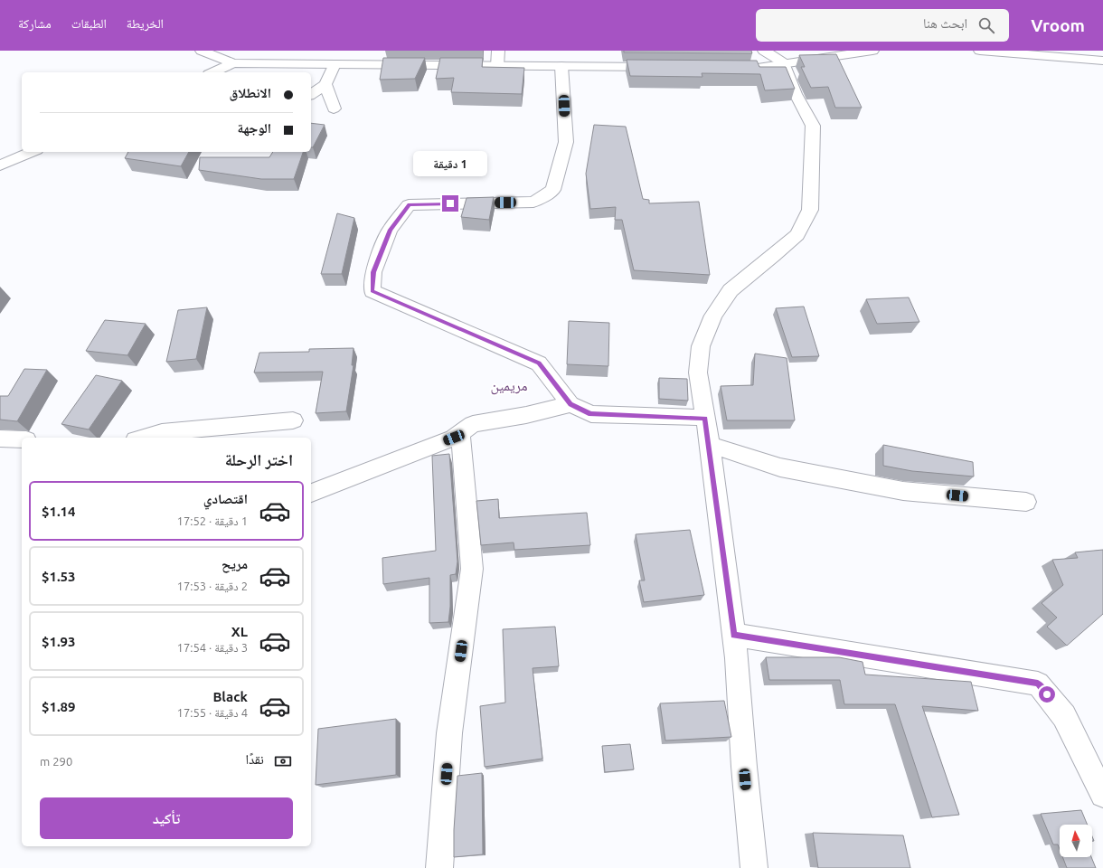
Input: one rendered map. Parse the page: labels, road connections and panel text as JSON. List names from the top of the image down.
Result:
{
  "districts": ["مريمين"],
  "north": "top",
  "page": {
    "header": "Vroom",
    "search": "ابحث هنا",
    "nav": ["الخريطة", "الطبقات", "مشاركة"],
    "banner": ["الانطلاق", "الوجهة"],
    "bubble": "1 دقيقة",
    "heading": "اختر الرحلة",
    "list": [
      {
        "name": "اقتصادي",
        "note": "1 دقيقة · 17:52",
        "value": "$1.14"
      },
      {
        "name": "مريح",
        "note": "2 دقيقة · 17:53",
        "value": "$1.53"
      },
      {
        "name": "XL",
        "note": "3 دقيقة · 17:54",
        "value": "$1.93"
      },
      {
        "name": "Black",
        "note": "4 دقيقة · 17:55",
        "value": "$1.89"
      }
    ],
    "pay": ["نقدًا", "290 m"],
    "buttons": "تأكيد"
  }
}
